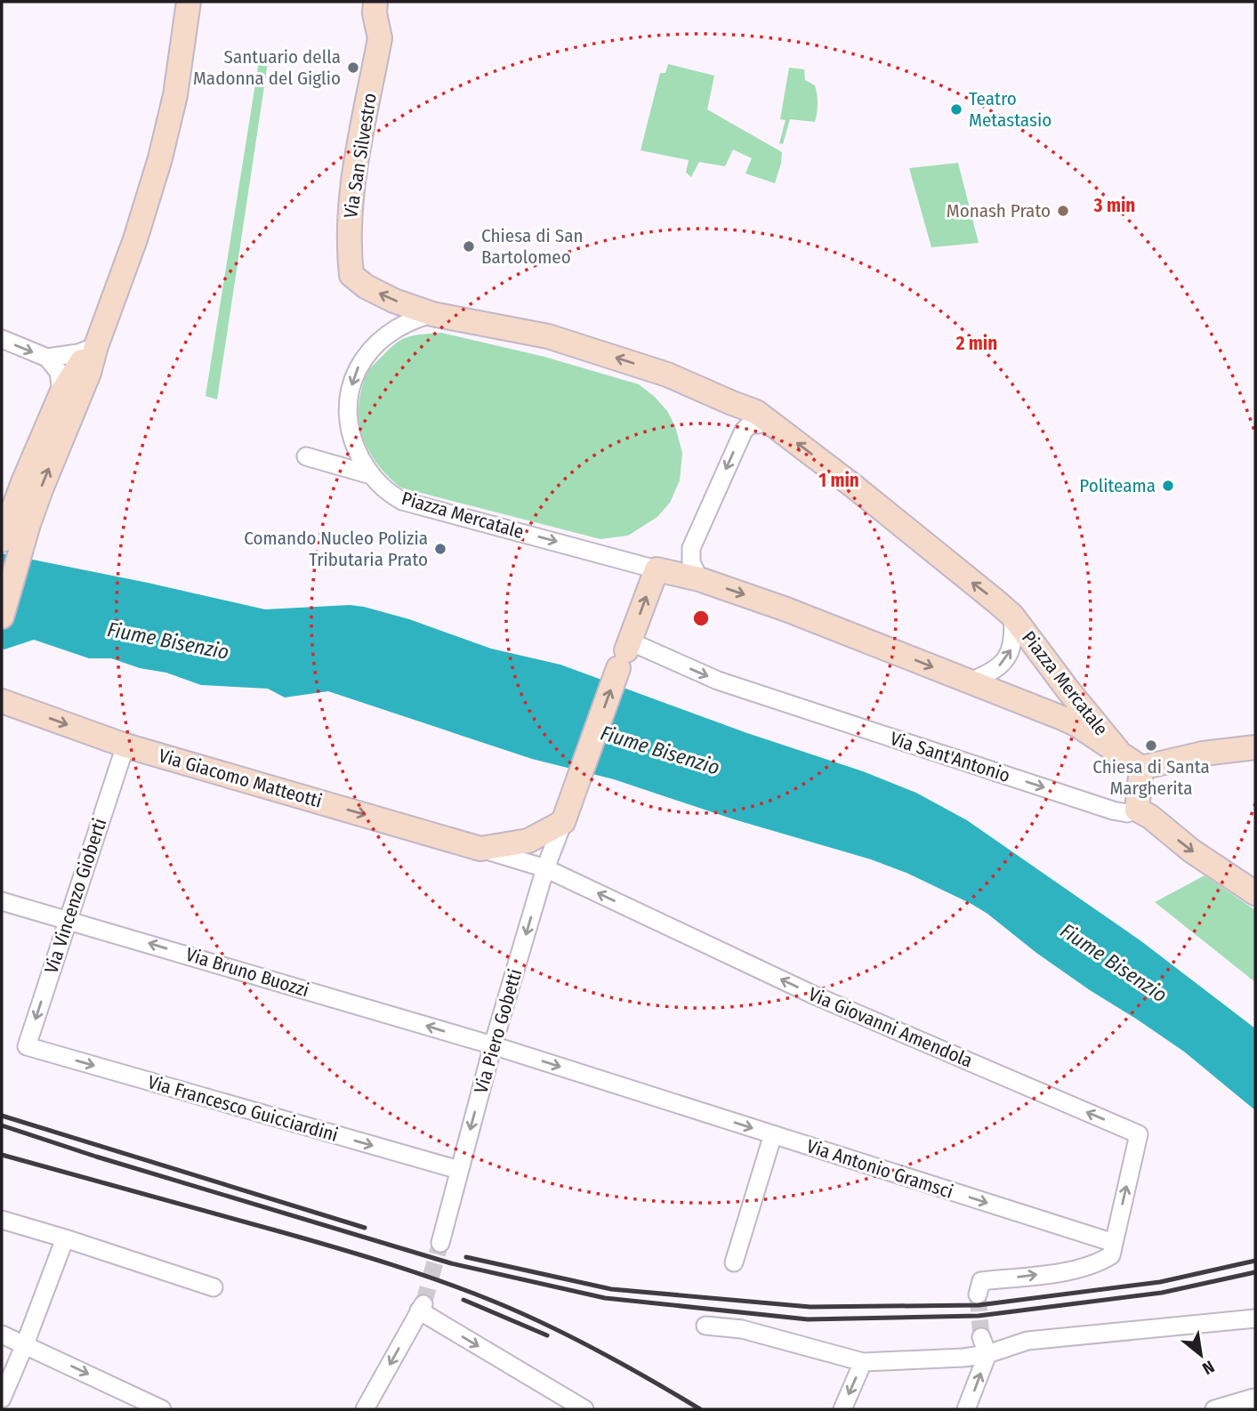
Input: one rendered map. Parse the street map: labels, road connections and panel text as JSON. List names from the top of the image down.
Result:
{
  "streets": {
    "street": [
      "Via San Silvestro",
      "Piazza Mercatale",
      "Via Sant'Antonio",
      "Via Giacomo Matteotti",
      "Via Vincenzo Gioberti",
      "Via Bruno Buozzi",
      "Via Giovanni Amendola",
      "Via Piero Gobetti",
      "Via Francesco Guicciardini",
      "Via Antonio Gramsci"
    ]
  },
  "crossings": [
    ["Via San Silvestro", "Piazza Mercatale"],
    ["Via Giacomo Matteotti", "Via Vincenzo Gioberti"],
    ["Via Giacomo Matteotti", "Via Giovanni Amendola"],
    ["Via Giacomo Matteotti", "Via Piero Gobetti"],
    ["Via Vincenzo Gioberti", "Via Bruno Buozzi"],
    ["Via Vincenzo Gioberti", "Via Francesco Guicciardini"],
    ["Via Bruno Buozzi", "Via Piero Gobetti"],
    ["Via Bruno Buozzi", "Via Antonio Gramsci"],
    ["Via Giovanni Amendola", "Via Piero Gobetti"],
    ["Via Giovanni Amendola", "Via Antonio Gramsci"],
    ["Via Piero Gobetti", "Via Francesco Guicciardini"],
    ["Via Piero Gobetti", "Via Antonio Gramsci"]
  ],
  "one_way": [
    "Via Sant'Antonio",
    "Via Giacomo Matteotti",
    "Via Vincenzo Gioberti",
    "Via Bruno Buozzi",
    "Via Giovanni Amendola",
    "Via Piero Gobetti",
    "Via Francesco Guicciardini",
    "Via Antonio Gramsci"
  ],
  "water": ["Fiume Bisenzio"],
  "places": [
    "Santuario della Madonna del Giglio",
    "Teatro Metastasio",
    "Monash Prato",
    "Chiesa di San Bartolomeo",
    "Politeama",
    "Comando Nucleo Polizia Tributaria Prato",
    "Chiesa di Santa Margherita"
  ],
  "north": "bottom right",
  "rings": ["3 min", "2 min", "1 min"]
}
